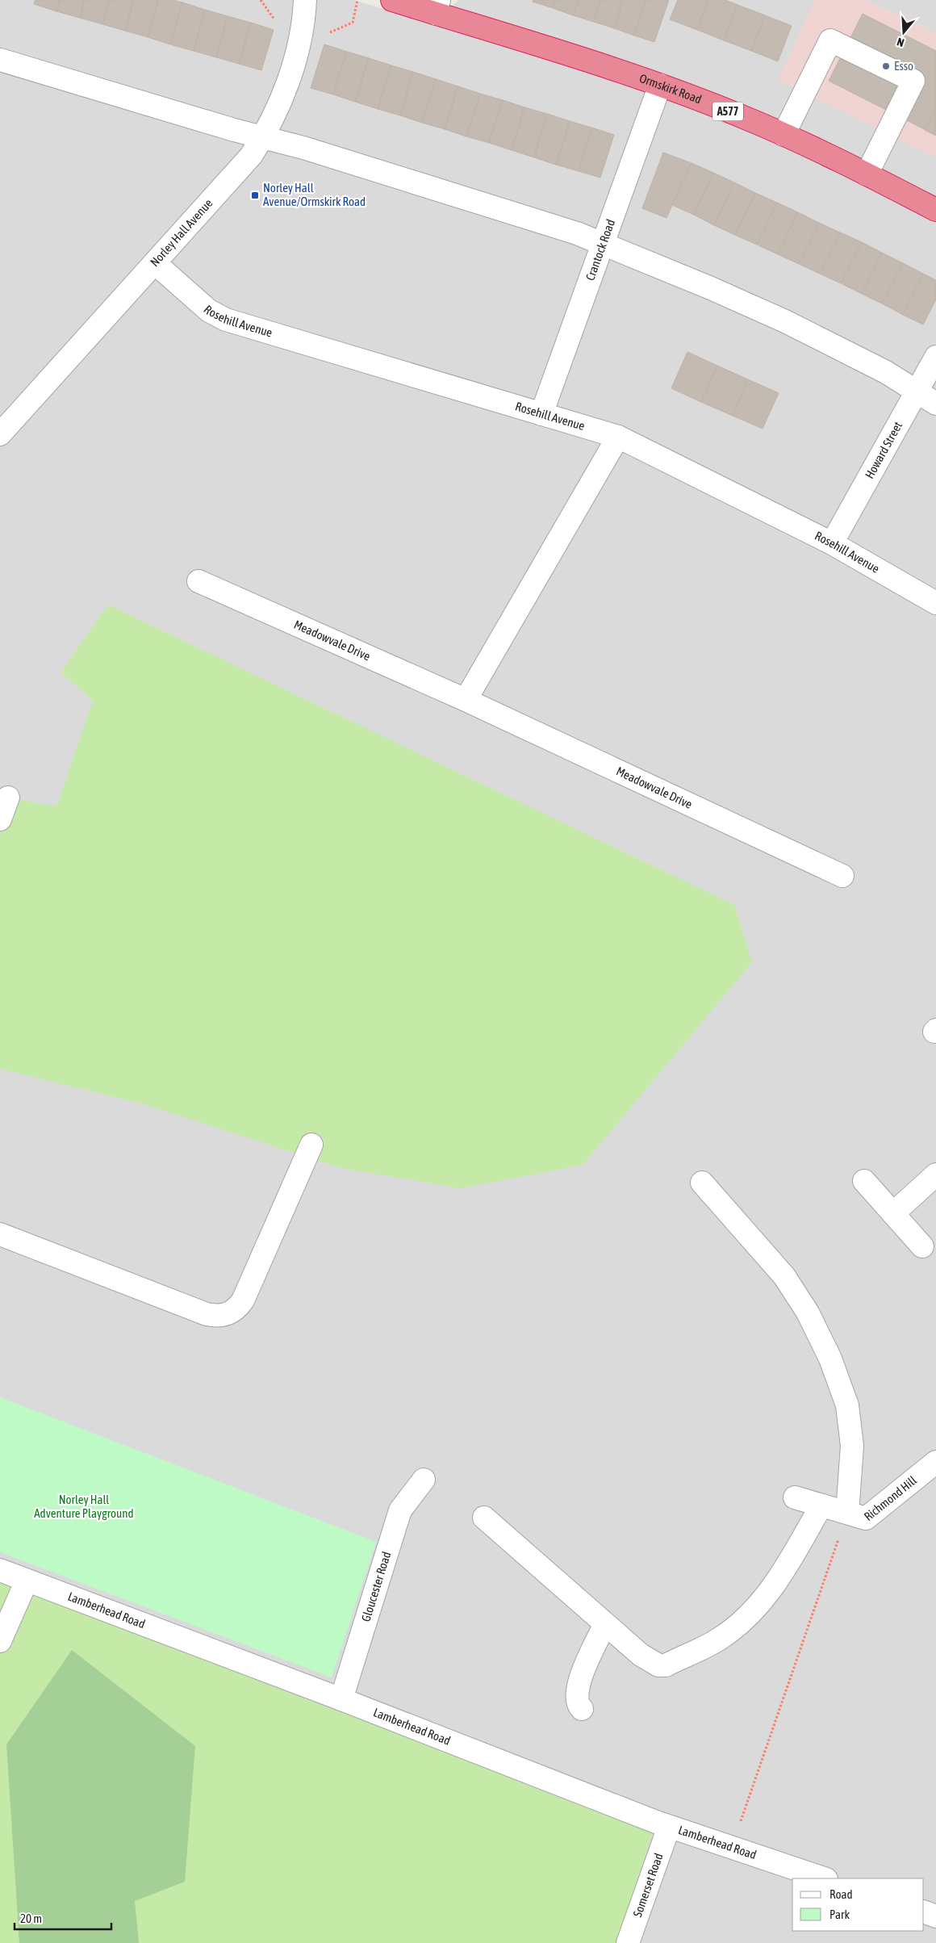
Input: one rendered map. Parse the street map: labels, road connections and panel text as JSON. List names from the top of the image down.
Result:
{
  "streets": {
    "highway": ["Ormskirk Road", "A577"],
    "street": [
      "Norley Hall Avenue",
      "Crantock Road",
      "Rosehill Avenue",
      "Howard Street",
      "Meadowvale Drive",
      "Richmond Hill",
      "Gloucester Road",
      "Lamberhead Road",
      "Somerset Road"
    ]
  },
  "crossings": [
    ["Ormskirk Road", "Crantock Road"],
    ["Norley Hall Avenue", "Rosehill Avenue"],
    ["Crantock Road", "Rosehill Avenue"],
    ["Rosehill Avenue", "Howard Street"],
    ["Gloucester Road", "Lamberhead Road"],
    ["Lamberhead Road", "Somerset Road"]
  ],
  "parks": ["Norley Hall Adventure Playground"],
  "places": {
    "other": ["Esso"],
    "transit": ["Norley Hall Avenue/Ormskirk Road"]
  },
  "legend": ["Road", "Park"],
  "scale_bar": "20 m",
  "north": "bottom"
}
